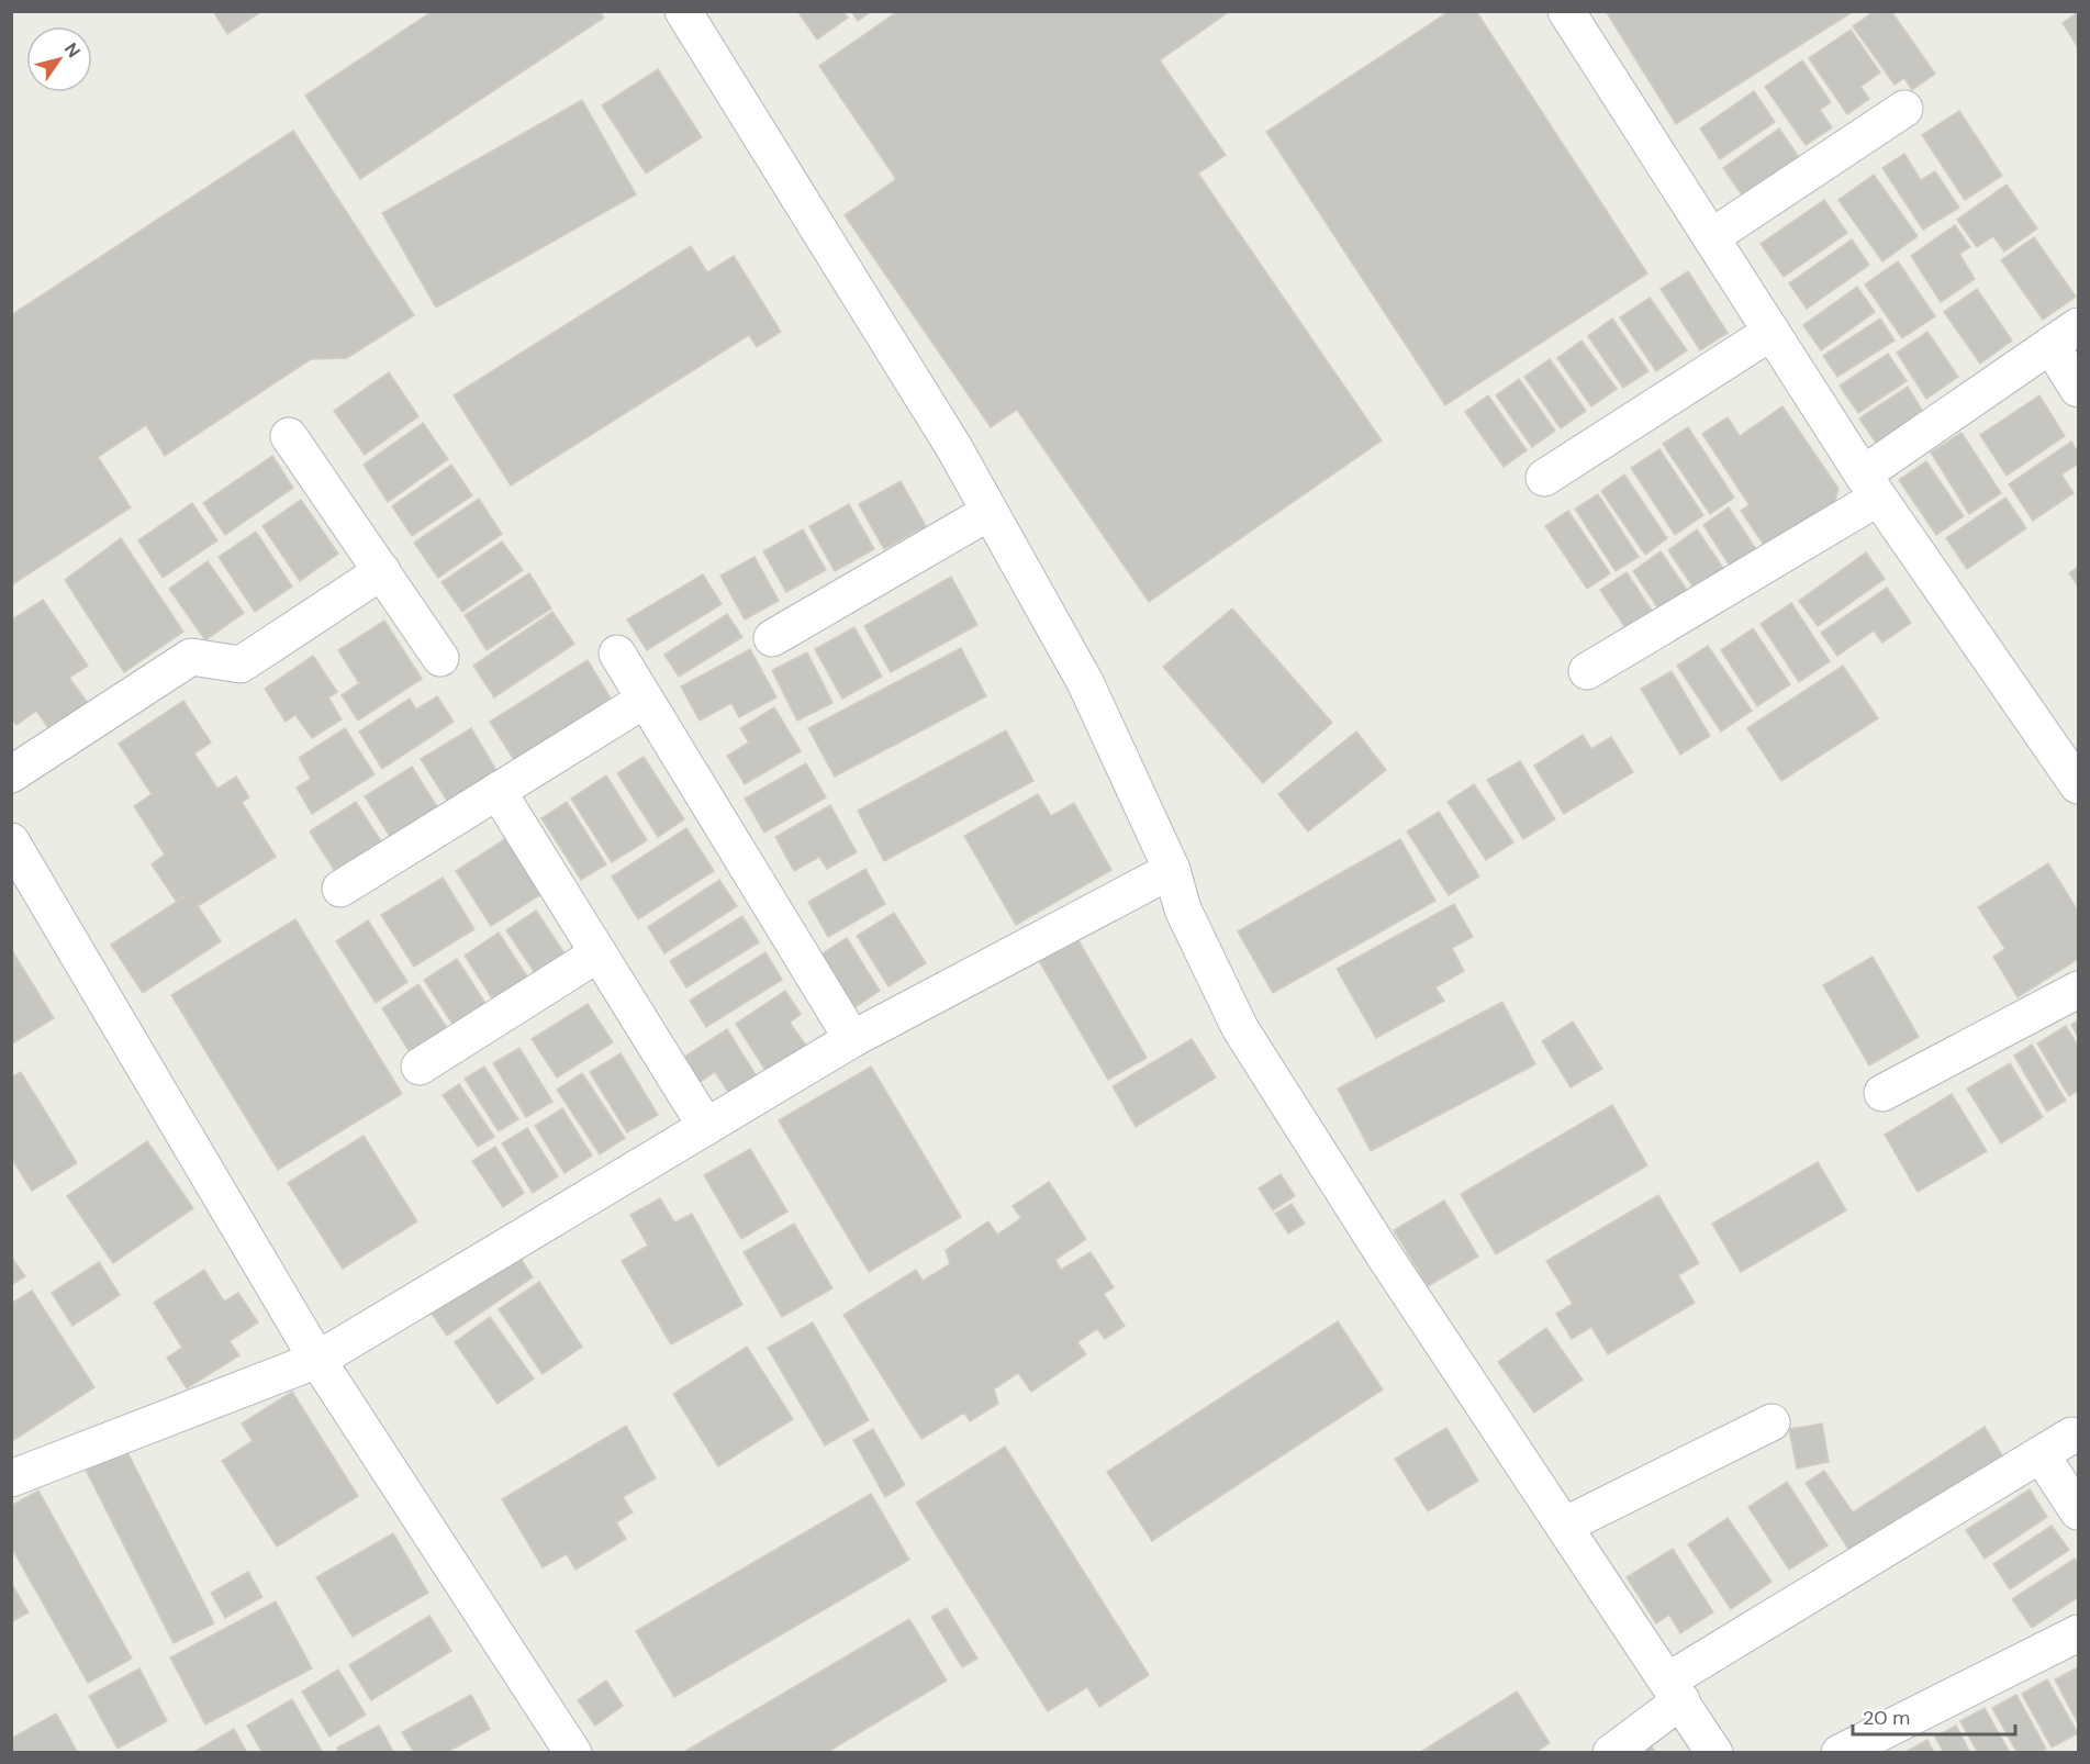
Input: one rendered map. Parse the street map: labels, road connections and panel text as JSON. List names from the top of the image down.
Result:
{
  "scale_bar": "20 m",
  "north": "top right"
}
